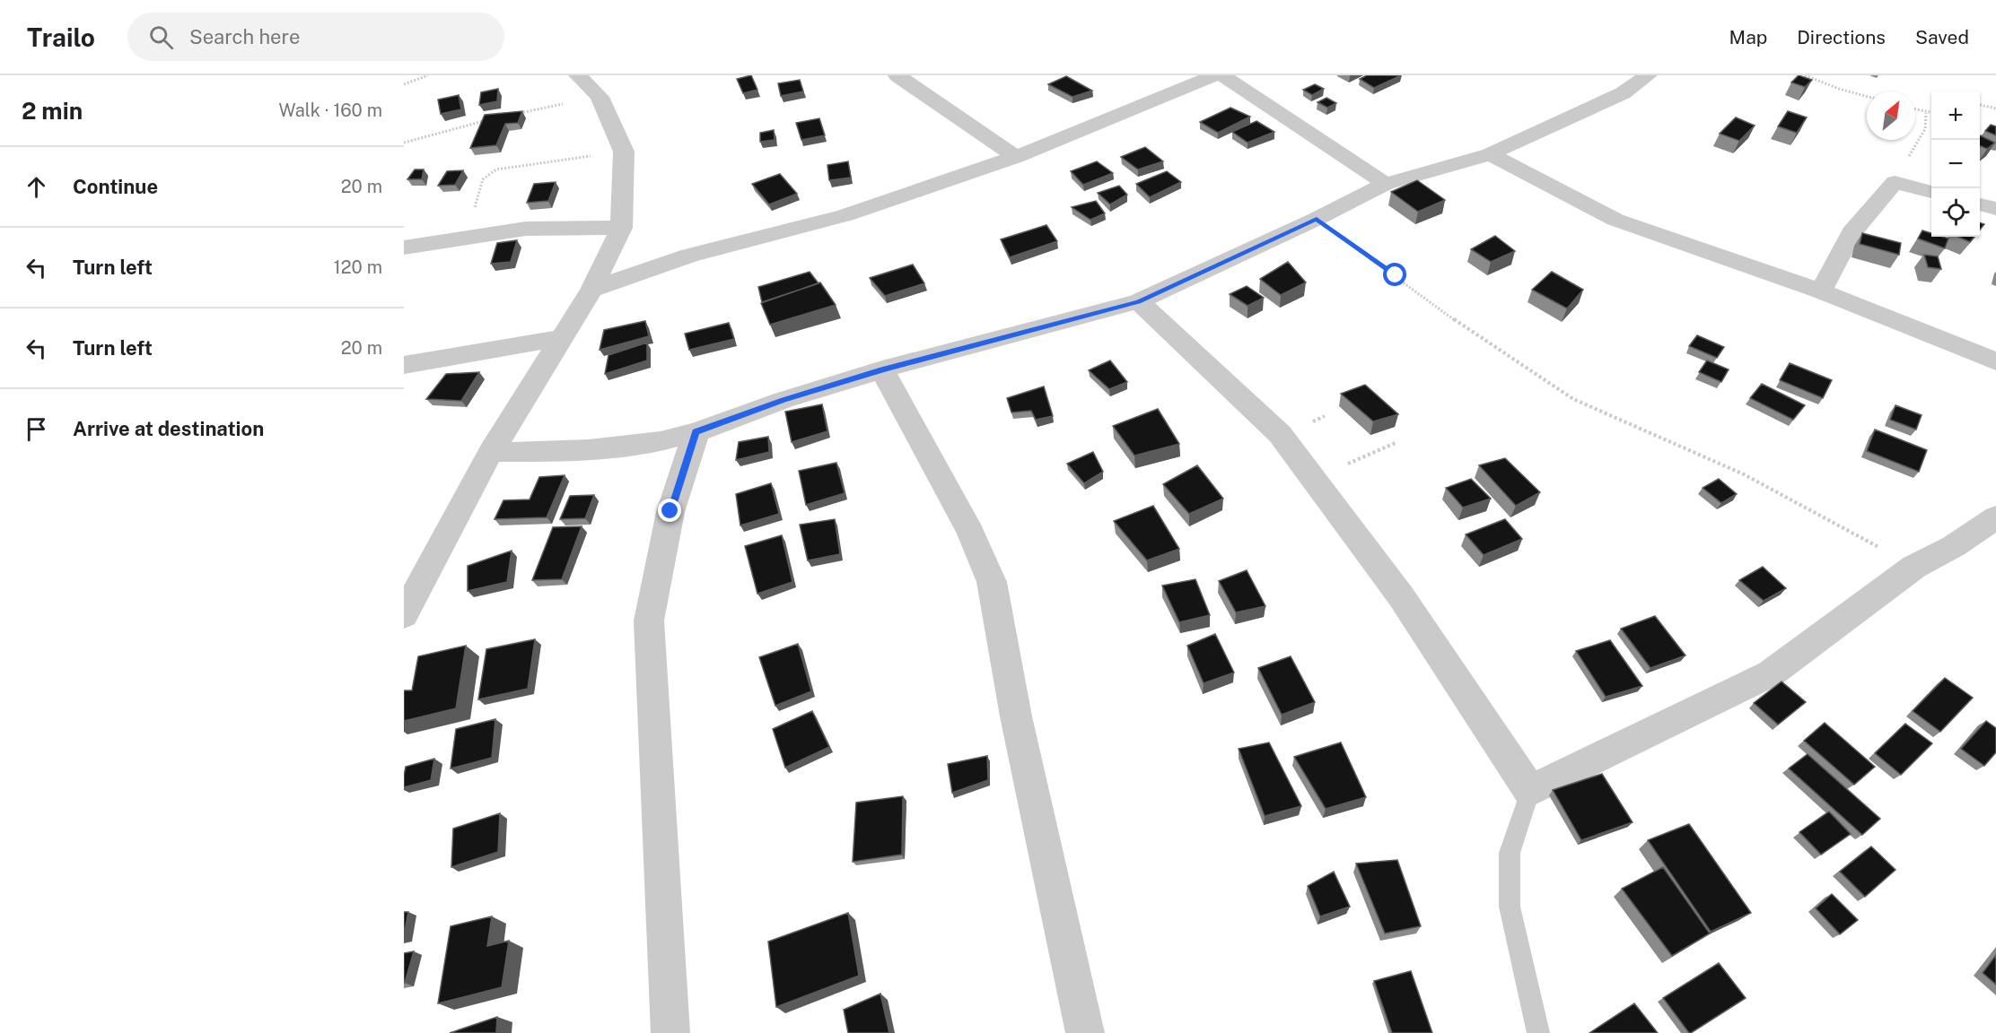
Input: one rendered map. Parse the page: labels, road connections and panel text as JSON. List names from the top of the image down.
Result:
{
  "north": "top right",
  "page": {
    "header": "Trailo",
    "search": "Search here",
    "nav": ["Map", "Directions", "Saved"],
    "heading": ["2 min", "Walk · 160 m"],
    "map_buttons": ["+", "−"],
    "list": [
      ["Continue", "20 m"],
      ["Turn left", "120 m"],
      ["Turn left", "20 m"],
      "Arrive at destination"
    ]
  }
}
